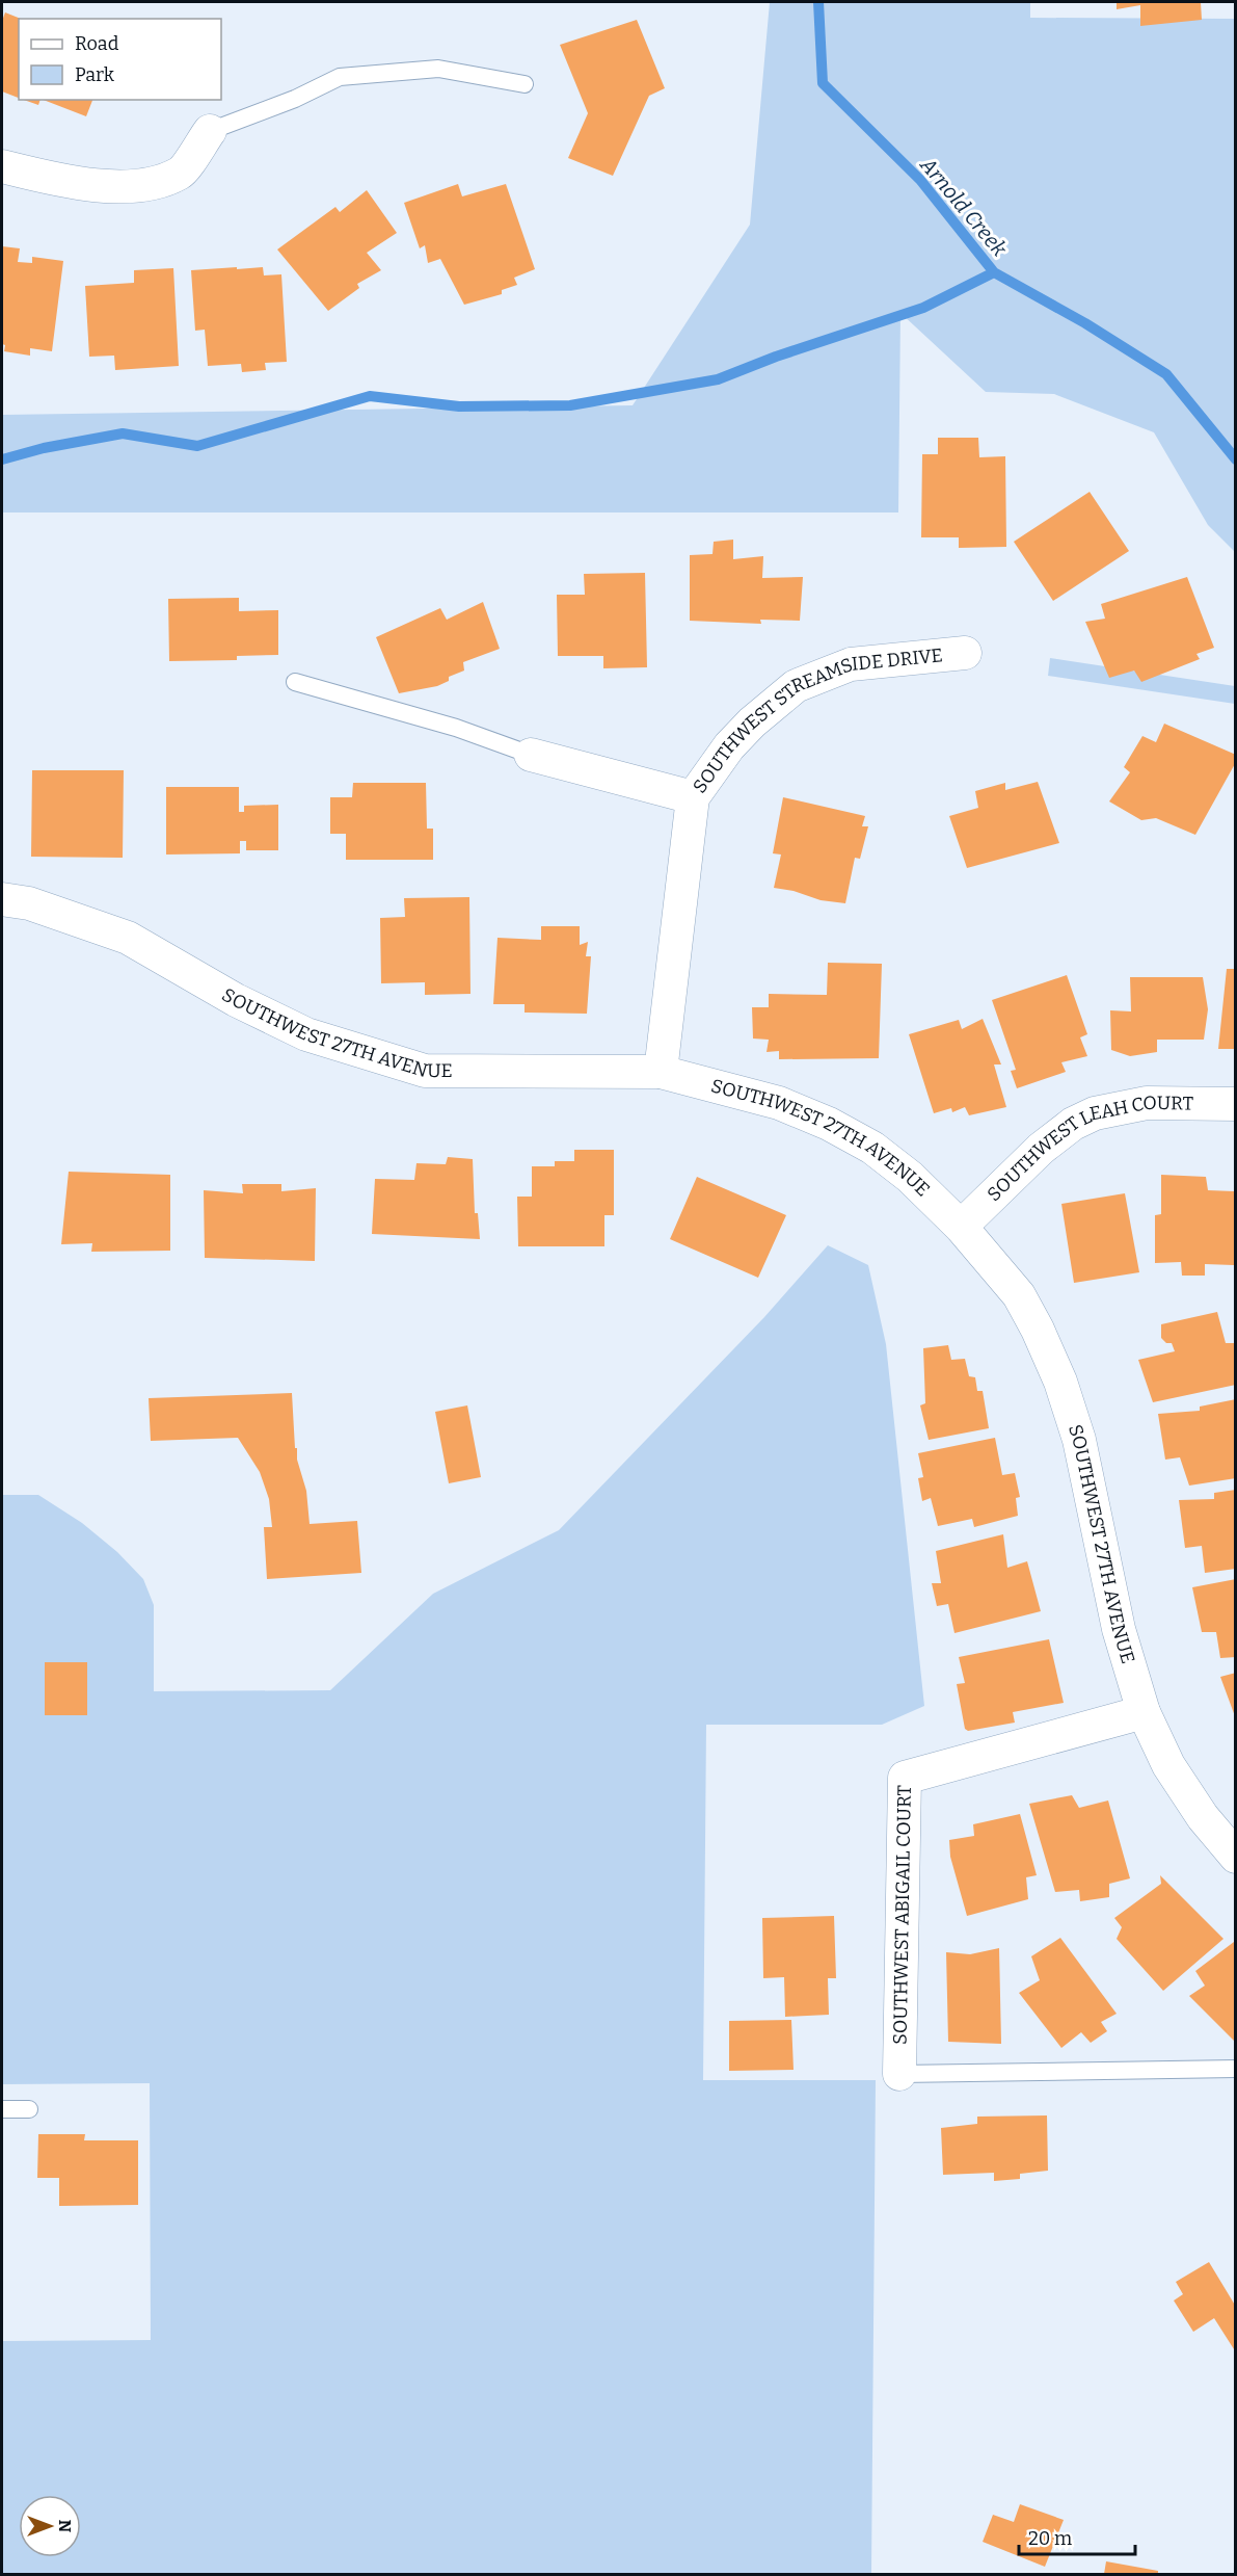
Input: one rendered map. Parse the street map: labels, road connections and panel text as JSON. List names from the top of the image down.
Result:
{
  "streets": {
    "street": [
      "SOUTHWEST STREAMSIDE DRIVE",
      "SOUTHWEST 27TH AVENUE",
      "SOUTHWEST LEAH COURT",
      "SOUTHWEST ABIGAIL COURT"
    ]
  },
  "crossings": [
    ["SOUTHWEST STREAMSIDE DRIVE", "SOUTHWEST 27TH AVENUE"],
    ["SOUTHWEST 27TH AVENUE", "SOUTHWEST LEAH COURT"],
    ["SOUTHWEST 27TH AVENUE", "SOUTHWEST ABIGAIL COURT"]
  ],
  "water": ["Arnold Creek"],
  "legend": ["Road", "Park"],
  "scale_bar": "20 m",
  "north": "right"
}
